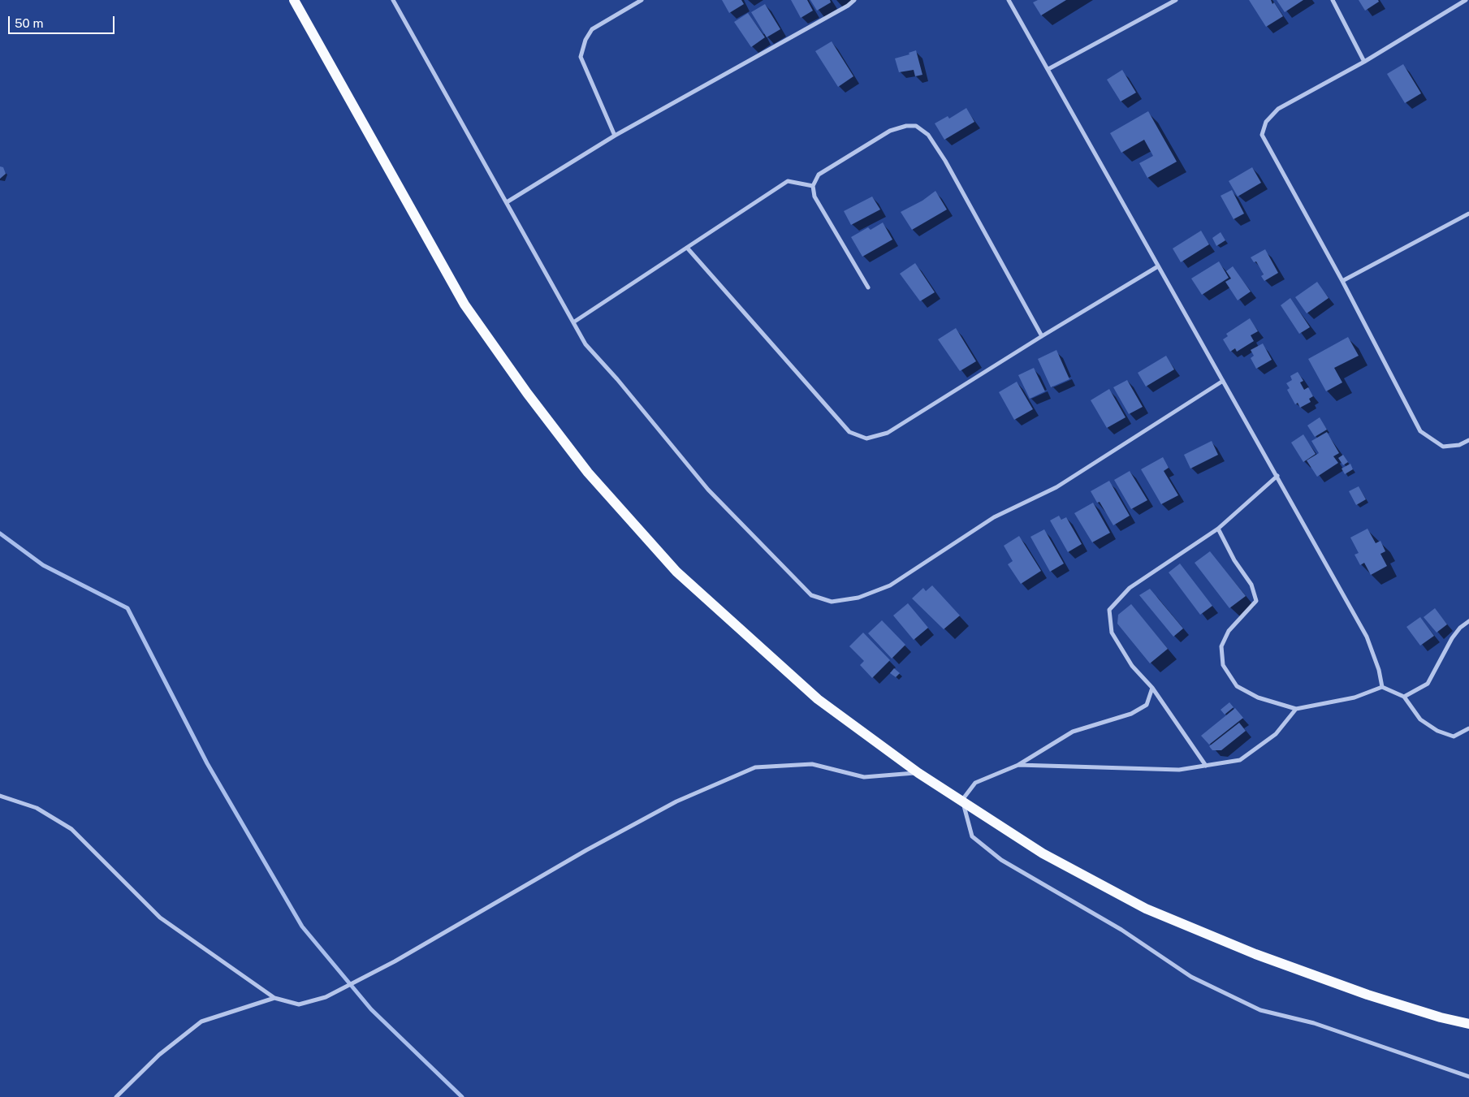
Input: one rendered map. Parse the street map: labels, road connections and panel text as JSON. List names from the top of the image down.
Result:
{
  "scale_bar": "50 m"
}
